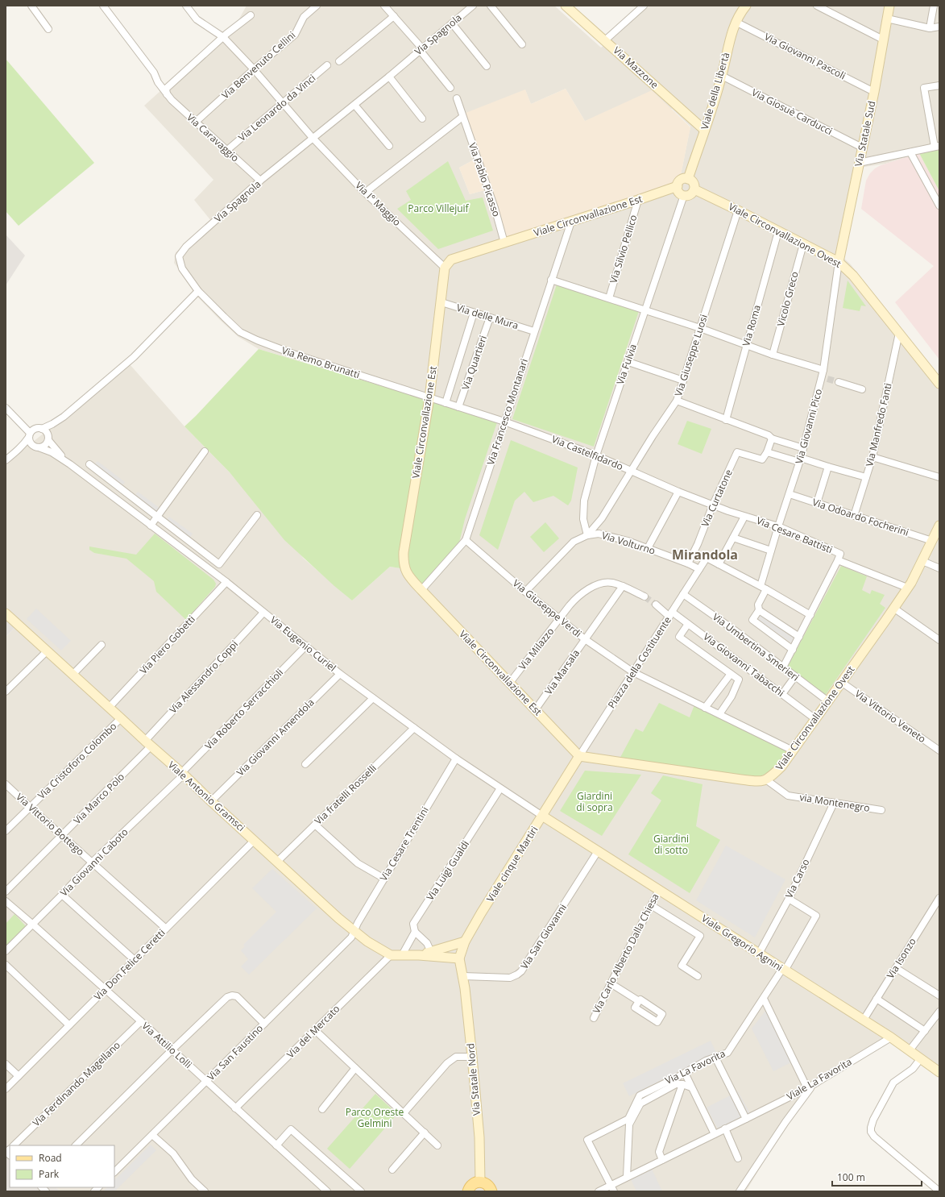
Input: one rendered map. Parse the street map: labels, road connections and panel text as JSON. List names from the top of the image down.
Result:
{
  "streets": {
    "main road": [
      "Via Mazzone",
      "Viale della Libertà",
      "Via Statale Sud",
      "Viale Circonvallazione Est",
      "Viale Circonvallazione Ovest",
      "Viale Antonio Gramsci",
      "Viale cinque Martiri",
      "Viale Gregorio Agnini",
      "Via Statale Nord"
    ],
    "street": [
      "Via Spagnola",
      "Via Giovanni Pascoli",
      "Via Benvenuto Cellini",
      "Via Leonardo da Vinci",
      "Via Giosuè Carducci",
      "Via Caravaggio",
      "Via Pablo Picasso",
      "Via I° Maggio",
      "Via Silvio Pellico",
      "Vicolo Greco",
      "Via delle Mura",
      "Via Roma",
      "Via Giuseppe Luosi",
      "Via Remo Brunatti",
      "Via Quartieri",
      "Via Fulvia",
      "Via Francesco Montanari",
      "Via Manfredo Fanti",
      "Via Giovanni Pico",
      "Via Castelfidardo",
      "Via Curtatone",
      "Via Odoardo Focherini",
      "Via Cesare Battisti",
      "Via Volturno",
      "Via Giuseppe Verdi",
      "Via Eugenio Curiel",
      "Via Piero Gobetti",
      "Via Umbertina Smerieri",
      "Via Milazzo",
      "Piazza della Costituente",
      "Via Giovanni Tabacchi",
      "Via Marsala",
      "Via Alessandro Coppi",
      "Via Roberto Serracchioli",
      "Via Vittorio Veneto",
      "Via Giovanni Amendola",
      "Via Cristoforo Colombo",
      "Via fratelli Rosselli",
      "Via Marco Polo",
      "via Montenegro",
      "Via Vittorio Bottego",
      "Via Cesare Trentini",
      "Via Giovanni Caboto",
      "Via Luigi Gualdi",
      "Via Carso",
      "Via San Giovanni",
      "Via Carlo Alberto Dalla Chiesa",
      "Via Isonzo",
      "Via Don Felice Ceretti",
      "Via del Mercato",
      "Via Attilio Lolli",
      "Via San Faustino",
      "Via La Favorita",
      "Viale La Favorita",
      "Via Ferdinando Magellano"
    ]
  },
  "crossings": [
    ["Via Spagnola", "Via Caravaggio"],
    ["Via Spagnola", "Via I° Maggio"],
    ["Via Spagnola", "Via Remo Brunatti"],
    ["Via Giovanni Pascoli", "Viale della Libertà"],
    ["Via Giovanni Pascoli", "Via Statale Sud"],
    ["Via Benvenuto Cellini", "Via Caravaggio"],
    ["Via Benvenuto Cellini", "Via I° Maggio"],
    ["Via Mazzone", "Viale della Libertà"],
    ["Viale della Libertà", "Via Giosuè Carducci"],
    ["Viale della Libertà", "Viale Circonvallazione Est"],
    ["Viale della Libertà", "Viale Circonvallazione Ovest"],
    ["Viale della Libertà", "Via Fulvia"],
    ["Via Leonardo da Vinci", "Via Caravaggio"],
    ["Via Leonardo da Vinci", "Via I° Maggio"],
    ["Via Giosuè Carducci", "Via Statale Sud"],
    ["Via Statale Sud", "Viale Circonvallazione Ovest"],
    ["Via Statale Sud", "Via Giovanni Pico"],
    ["Via Pablo Picasso", "Viale Circonvallazione Est"],
    ["Via I° Maggio", "Viale Circonvallazione Est"],
    ["Viale Circonvallazione Est", "Viale Circonvallazione Ovest"],
    ["Viale Circonvallazione Est", "Via Silvio Pellico"],
    ["Viale Circonvallazione Est", "Via delle Mura"],
    ["Viale Circonvallazione Est", "Via Remo Brunatti"],
    ["Viale Circonvallazione Est", "Via Fulvia"],
    ["Viale Circonvallazione Est", "Via Francesco Montanari"],
    ["Viale Circonvallazione Est", "Via Milazzo"],
    ["Viale Circonvallazione Est", "Piazza della Costituente"],
    ["Viale Circonvallazione Est", "Via Marsala"],
    ["Viale Circonvallazione Est", "Viale cinque Martiri"],
    ["Viale Circonvallazione Ovest", "Vicolo Greco"],
    ["Viale Circonvallazione Ovest", "Via Roma"],
    ["Viale Circonvallazione Ovest", "Via Giuseppe Luosi"],
    ["Viale Circonvallazione Ovest", "Via Fulvia"],
    ["Viale Circonvallazione Ovest", "Via Manfredo Fanti"],
    ["Viale Circonvallazione Ovest", "Via Giovanni Pico"],
    ["Viale Circonvallazione Ovest", "Via Odoardo Focherini"],
    ["Viale Circonvallazione Ovest", "Via Cesare Battisti"],
    ["Viale Circonvallazione Ovest", "Via Giuseppe Verdi"],
    ["Viale Circonvallazione Ovest", "Via Umbertina Smerieri"],
    ["Viale Circonvallazione Ovest", "Via Giovanni Tabacchi"],
    ["Viale Circonvallazione Ovest", "Via Vittorio Veneto"],
    ["Viale Circonvallazione Ovest", "via Montenegro"],
    ["Via delle Mura", "Via Quartieri"],
    ["Via delle Mura", "Via Francesco Montanari"],
    ["Via Giuseppe Luosi", "Via Fulvia"],
    ["Via Giuseppe Luosi", "Via Castelfidardo"],
    ["Via Giuseppe Luosi", "Via Volturno"],
    ["Via Remo Brunatti", "Via Quartieri"],
    ["Via Remo Brunatti", "Via Castelfidardo"],
    ["Via Quartieri", "Via Castelfidardo"],
    ["Via Fulvia", "Via Castelfidardo"],
    ["Via Fulvia", "Via Volturno"],
    ["Via Francesco Montanari", "Via Castelfidardo"],
    ["Via Francesco Montanari", "Via Giuseppe Verdi"],
    ["Via Manfredo Fanti", "Via Odoardo Focherini"],
    ["Via Giovanni Pico", "Via Odoardo Focherini"],
    ["Via Giovanni Pico", "Via Cesare Battisti"],
    ["Via Castelfidardo", "Via Curtatone"],
    ["Via Castelfidardo", "Via Cesare Battisti"],
    ["Via Curtatone", "Via Cesare Battisti"],
    ["Via Curtatone", "Via Volturno"],
    ["Via Giuseppe Verdi", "Via Milazzo"],
    ["Via Giuseppe Verdi", "Piazza della Costituente"],
    ["Via Giuseppe Verdi", "Via Marsala"],
    ["Via Eugenio Curiel", "Via Piero Gobetti"],
    ["Via Eugenio Curiel", "Via Alessandro Coppi"],
    ["Via Eugenio Curiel", "Via Roberto Serracchioli"],
    ["Via Eugenio Curiel", "Via Giovanni Amendola"],
    ["Via Eugenio Curiel", "Via fratelli Rosselli"],
    ["Via Eugenio Curiel", "Via Cesare Trentini"],
    ["Via Eugenio Curiel", "Viale cinque Martiri"],
    ["Via Eugenio Curiel", "Via Luigi Gualdi"],
    ["Via Eugenio Curiel", "Viale Gregorio Agnini"],
    ["Via Piero Gobetti", "Viale Antonio Gramsci"],
    ["Via Umbertina Smerieri", "Piazza della Costituente"],
    ["Via Milazzo", "Via Marsala"],
    ["Piazza della Costituente", "Via Giovanni Tabacchi"],
    ["Piazza della Costituente", "Viale cinque Martiri"],
    ["Via Alessandro Coppi", "Viale Antonio Gramsci"],
    ["Via Alessandro Coppi", "Via Marco Polo"],
    ["Via Roberto Serracchioli", "Viale Antonio Gramsci"],
    ["Via Roberto Serracchioli", "Via Giovanni Caboto"],
    ["Via Giovanni Amendola", "Viale Antonio Gramsci"],
    ["Via Cristoforo Colombo", "Viale Antonio Gramsci"],
    ["Via Cristoforo Colombo", "Via Vittorio Bottego"],
    ["Via fratelli Rosselli", "Viale Antonio Gramsci"],
    ["Viale Antonio Gramsci", "Via Marco Polo"],
    ["Viale Antonio Gramsci", "Via Cesare Trentini"],
    ["Viale Antonio Gramsci", "Via Giovanni Caboto"],
    ["Viale Antonio Gramsci", "Via Don Felice Ceretti"],
    ["Viale Antonio Gramsci", "Via del Mercato"],
    ["Viale Antonio Gramsci", "Via San Faustino"],
    ["Via Marco Polo", "Via Vittorio Bottego"],
    ["via Montenegro", "Via Carso"],
    ["Via Vittorio Bottego", "Via Giovanni Caboto"],
    ["Via Vittorio Bottego", "Via Don Felice Ceretti"],
    ["Via Cesare Trentini", "Via San Faustino"],
    ["Via Giovanni Caboto", "Via Attilio Lolli"],
    ["Viale cinque Martiri", "Viale Gregorio Agnini"],
    ["Via Carso", "Viale Gregorio Agnini"],
    ["Via Carso", "Via La Favorita"],
    ["Via San Giovanni", "Viale Gregorio Agnini"],
    ["Via San Giovanni", "Via Statale Nord"],
    ["Viale Gregorio Agnini", "Via Carlo Alberto Dalla Chiesa"],
    ["Viale Gregorio Agnini", "Via Isonzo"],
    ["Viale Gregorio Agnini", "Via La Favorita"],
    ["Viale Gregorio Agnini", "Viale La Favorita"],
    ["Via Don Felice Ceretti", "Via Attilio Lolli"],
    ["Via del Mercato", "Via Attilio Lolli"],
    ["Via Attilio Lolli", "Via San Faustino"],
    ["Via Attilio Lolli", "Via Ferdinando Magellano"],
    ["Via La Favorita", "Viale La Favorita"]
  ],
  "districts": ["Mirandola"],
  "parks": [
    "Parco Villejuif",
    "Giardini di sopra",
    "Giardini di sotto",
    "Parco Oreste Gelmini"
  ],
  "legend": ["Road", "Park"],
  "scale_bar": "100 m"
}
